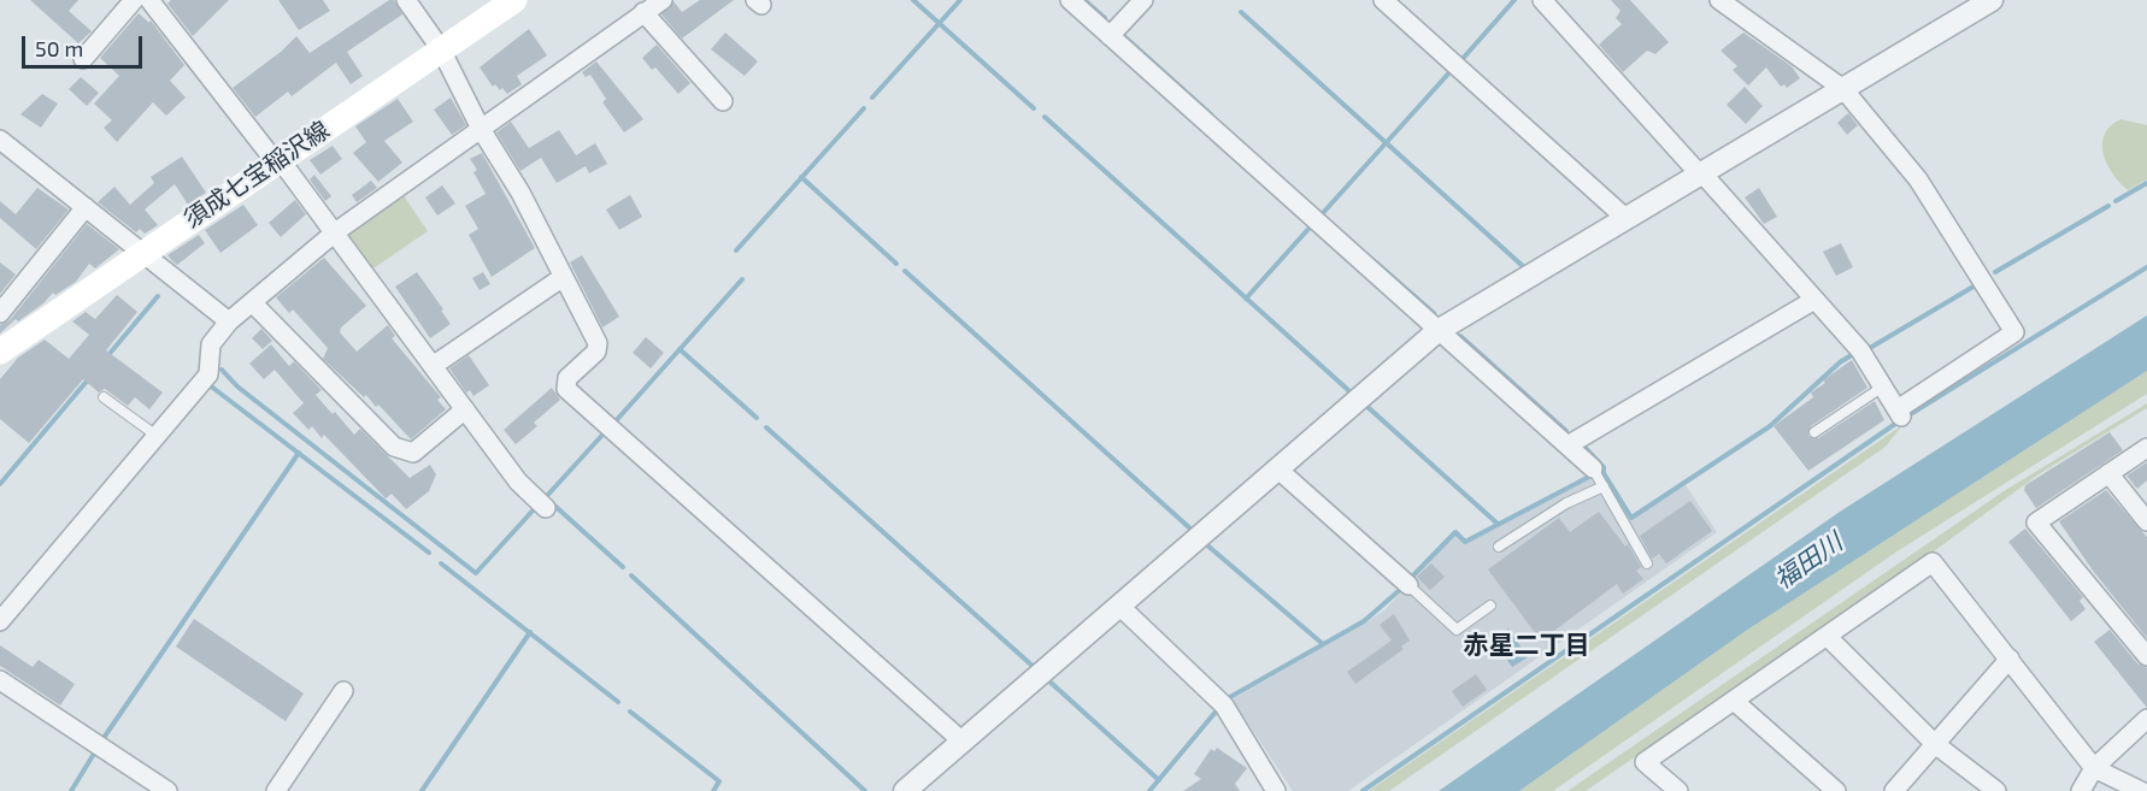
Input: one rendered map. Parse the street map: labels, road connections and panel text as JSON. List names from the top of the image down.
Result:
{
  "streets": {
    "main road": ["須成七宝稲沢線"]
  },
  "districts": ["赤星二丁目"],
  "water": ["福田川"],
  "scale_bar": "50 m"
}
